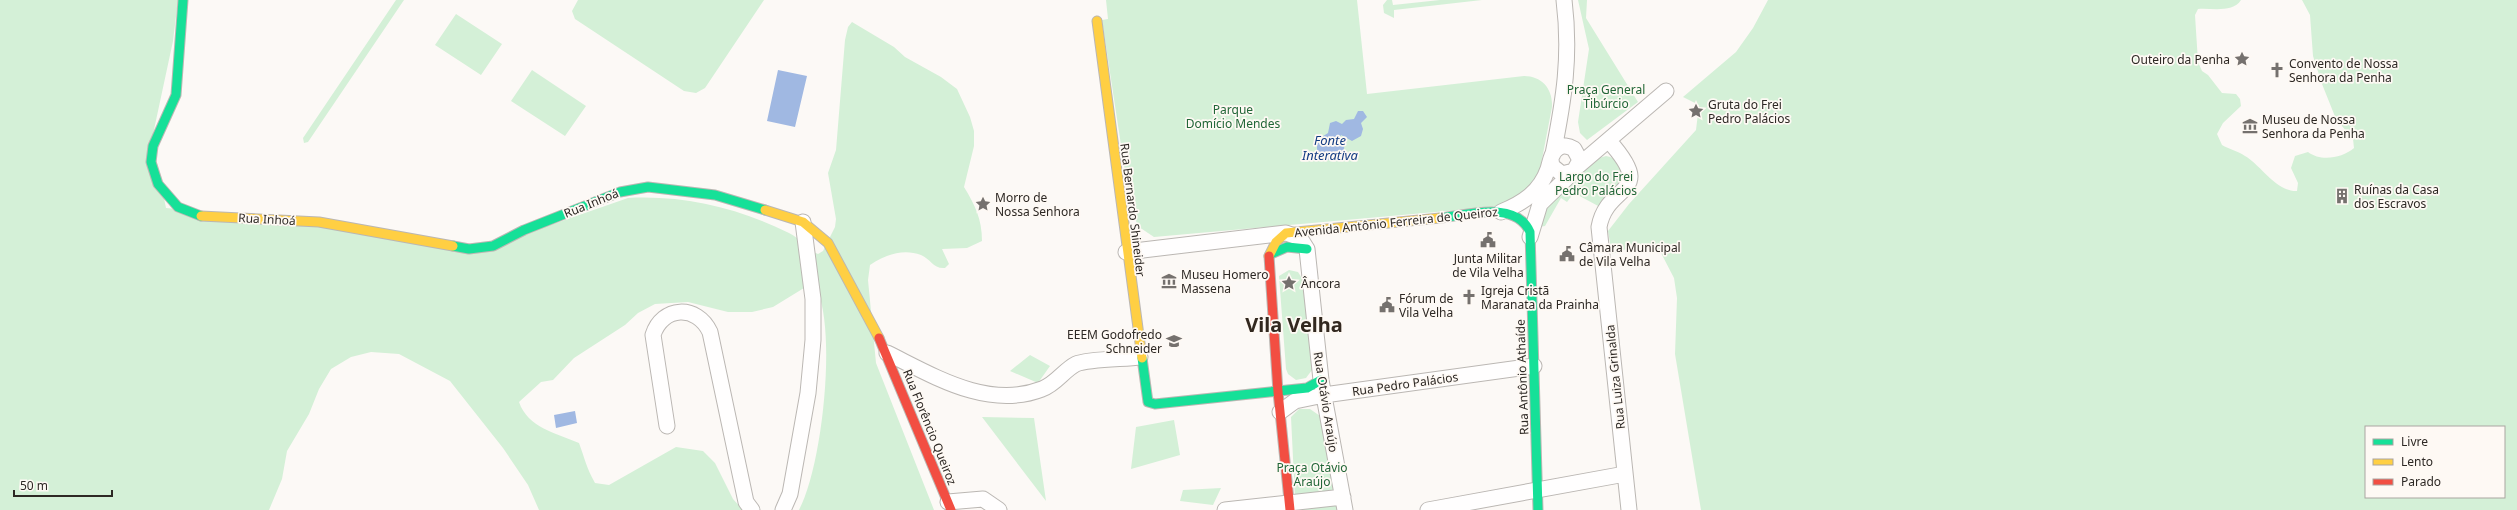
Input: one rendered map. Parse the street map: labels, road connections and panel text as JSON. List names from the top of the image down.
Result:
{
  "streets": {
    "street": [
      "Rua Inhoá",
      "Rua Bernardo Shineider",
      "Avenida Antônio Ferreira de Queiroz",
      "Rua Antônio Athaíde",
      "Rua Luiza Grinalda",
      "Rua Pedro Palácios",
      "Rua Otávio Araújo",
      "Rua Florêncio Queiroz"
    ]
  },
  "crossings": [
    ["Rua Inhoá", "Rua Florêncio Queiroz"],
    ["Rua Bernardo Shineider", "Avenida Antônio Ferreira de Queiroz"],
    ["Avenida Antônio Ferreira de Queiroz", "Rua Antônio Athaíde"],
    ["Rua Antônio Athaíde", "Rua Pedro Palácios"],
    ["Rua Pedro Palácios", "Rua Otávio Araújo"]
  ],
  "districts": ["Vila Velha"],
  "water": ["Fonte Interativa"],
  "parks": [
    "Praça General Tibúrcio",
    "Parque Domício Mendes",
    "Largo do Frei Pedro Palácios",
    "Praça Otávio Araújo"
  ],
  "places": {
    "place": [
      "Outeiro da Penha",
      "Gruta do Frei Pedro Palácios",
      "Morro de Nossa Senhora",
      "Âncora"
    ],
    "church": ["Convento de Nossa Senhora da Penha", "Igreja Cristã Maranata da Prainha"],
    "museum": ["Museu de Nossa Senhora da Penha", "Museu Homero Massena"],
    "building": ["Ruínas da Casa dos Escravos"],
    "public building": ["Junta Militar de Vila Velha", "Câmara Municipal de Vila Velha", "Fórum de Vila Velha"],
    "school or university": ["EEEM Godofredo Schneider"]
  },
  "legend": ["Livre", "Lento", "Parado"],
  "scale_bar": "50 m"
}
